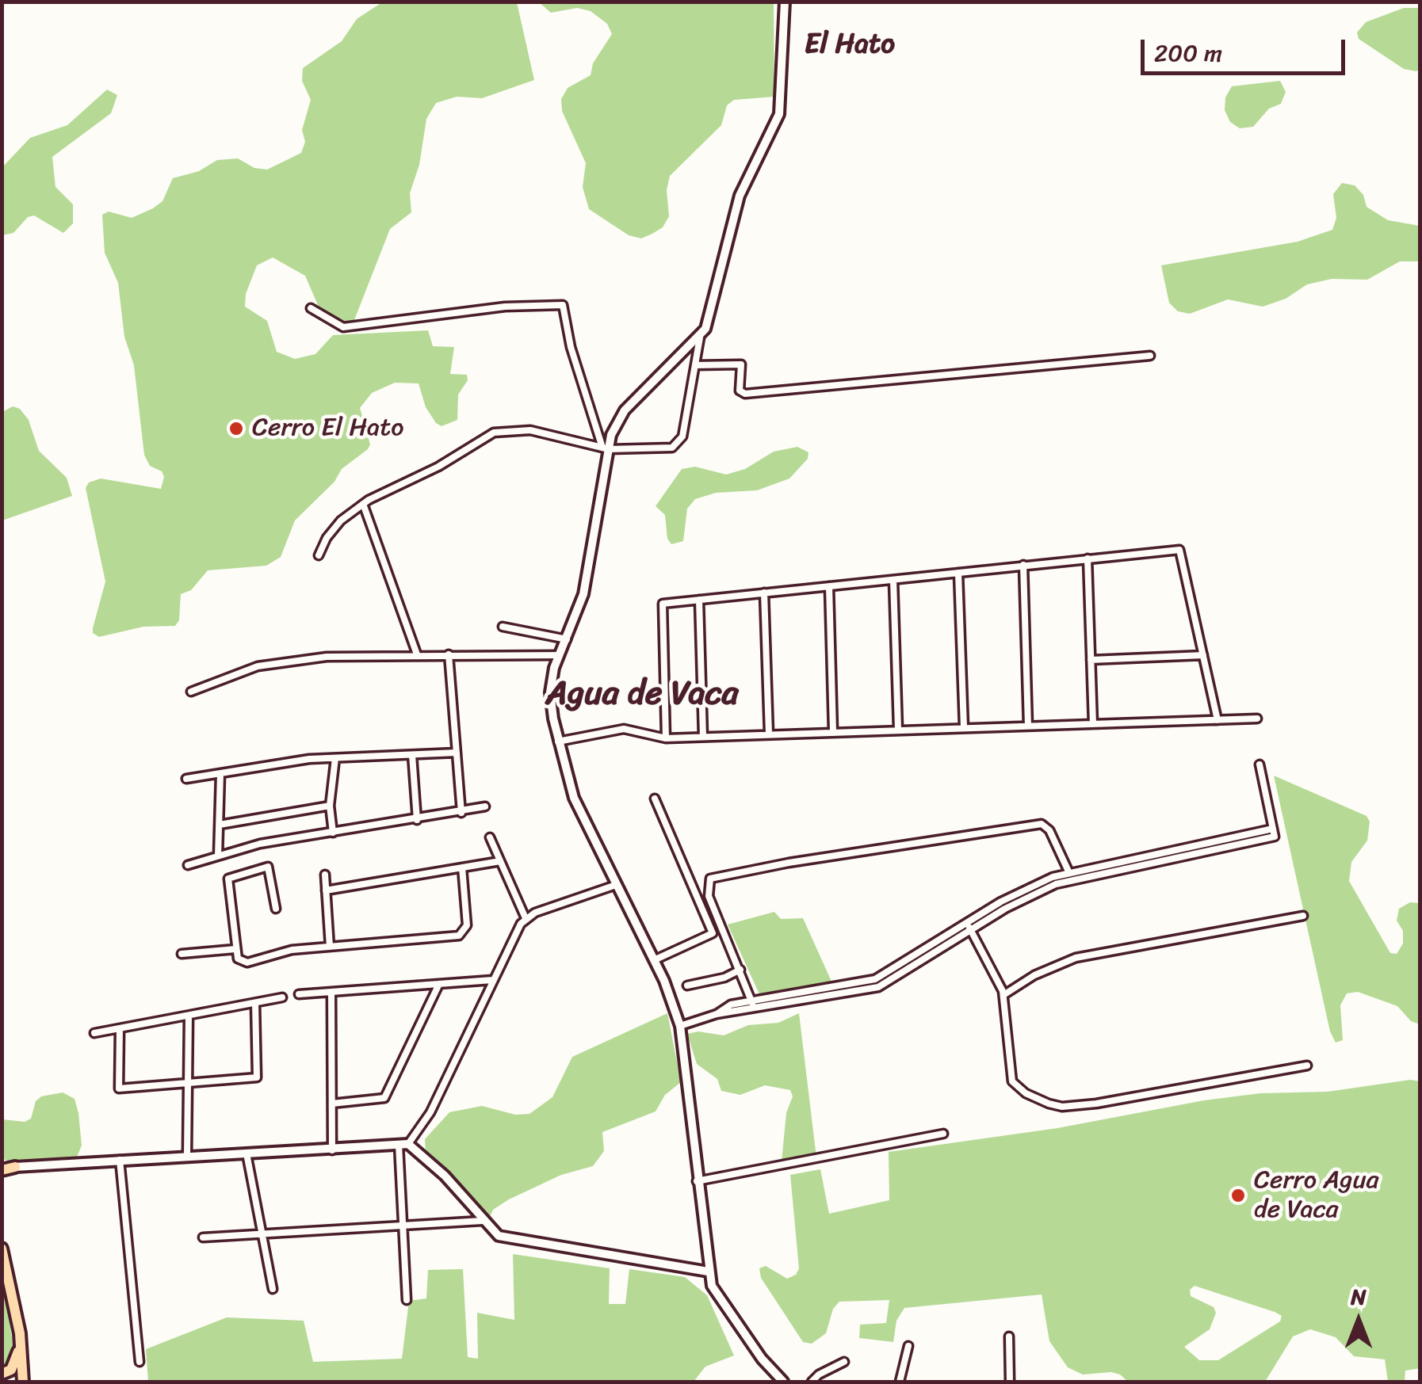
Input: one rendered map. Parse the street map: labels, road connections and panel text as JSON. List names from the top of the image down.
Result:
{
  "districts": ["El Hato", "Agua de Vaca"],
  "places": ["Cerro El Hato", "Cerro Agua de Vaca"],
  "scale_bar": "200 m",
  "north": "top"
}
